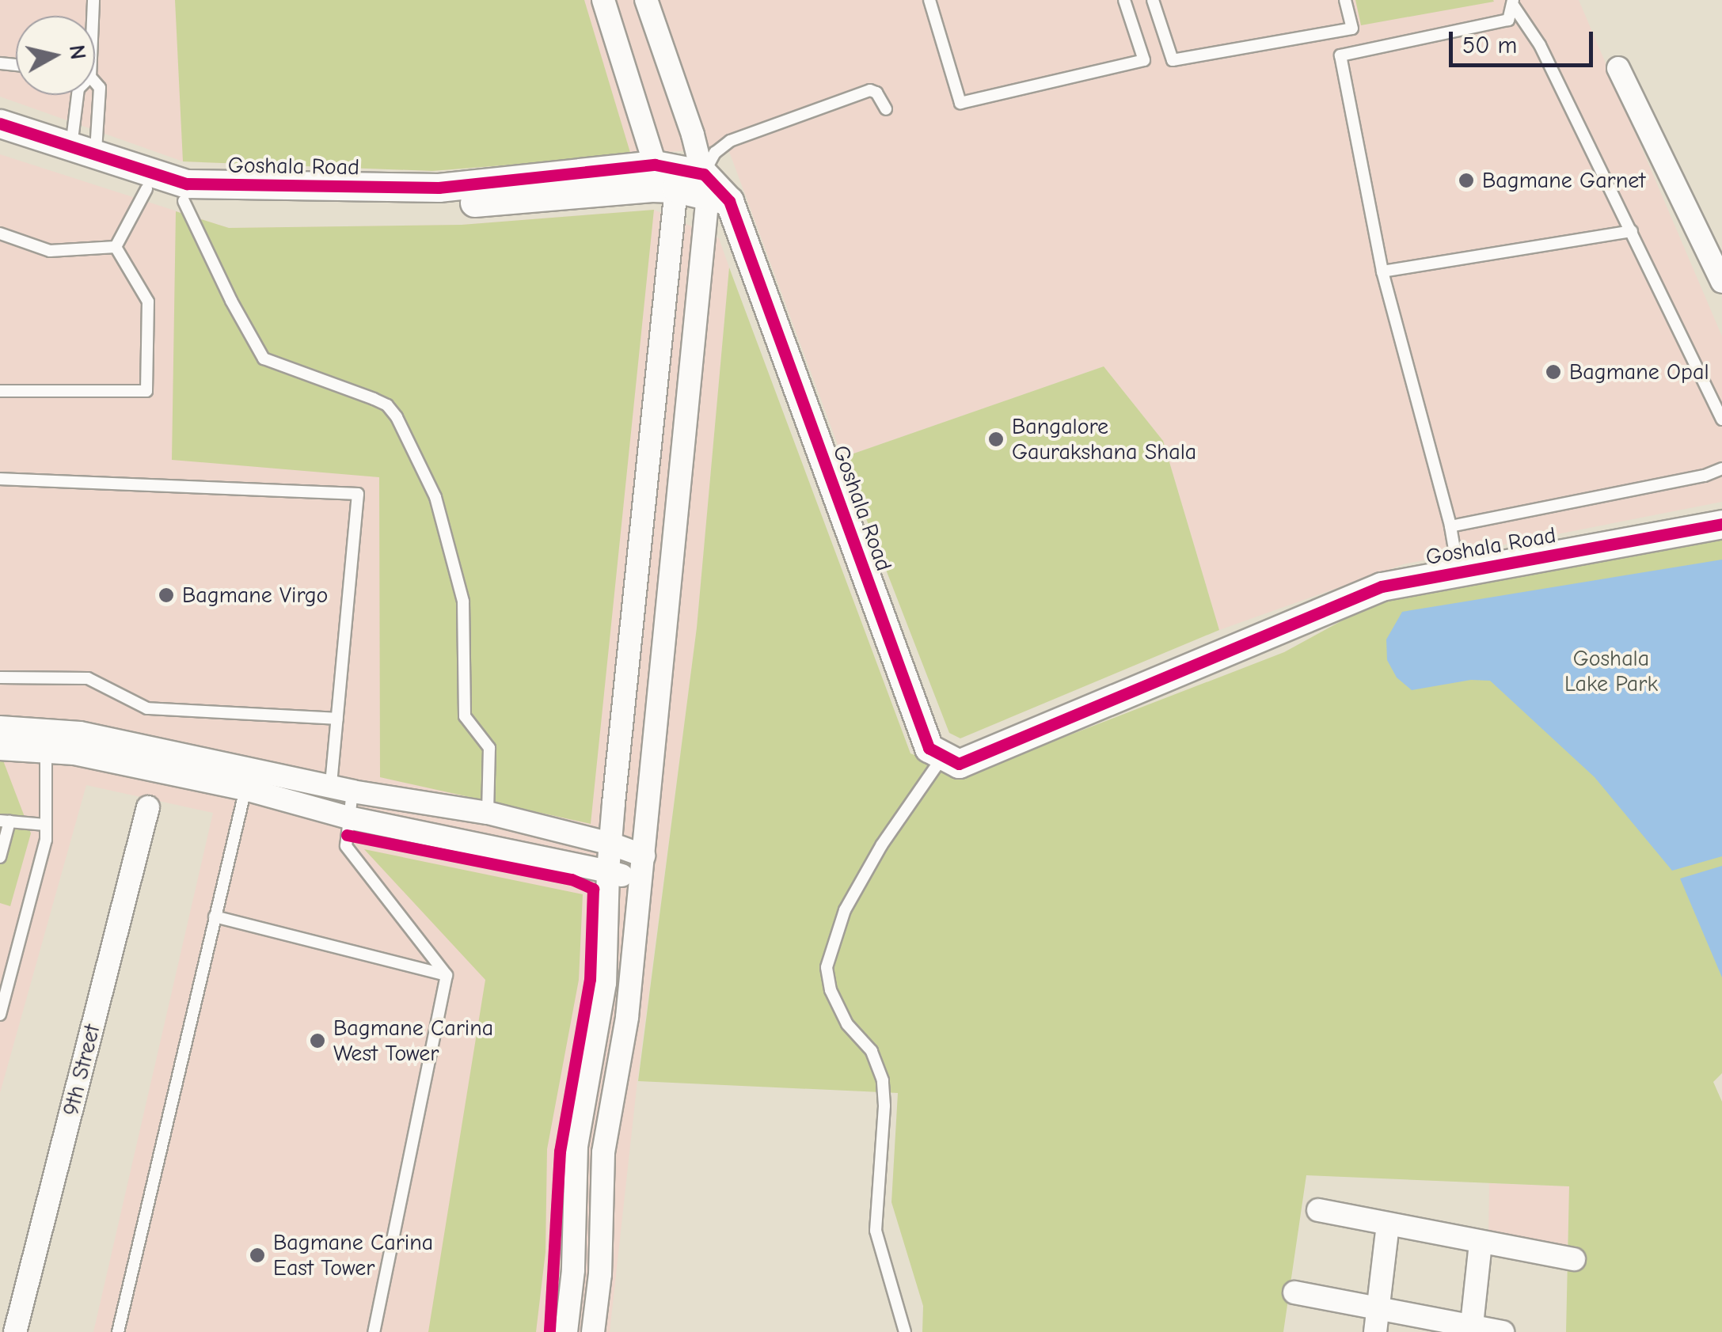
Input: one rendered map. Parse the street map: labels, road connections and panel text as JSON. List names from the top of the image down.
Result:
{
  "streets": {
    "street": ["Goshala Road", "9th Street"]
  },
  "parks": ["Goshala Lake Park"],
  "places": [
    "Bagmane Garnet",
    "Bagmane Opal",
    "Bangalore Gaurakshana Shala",
    "Bagmane Virgo",
    "Bagmane Carina West Tower",
    "Bagmane Carina East Tower"
  ],
  "scale_bar": "50 m",
  "north": "right"
}
